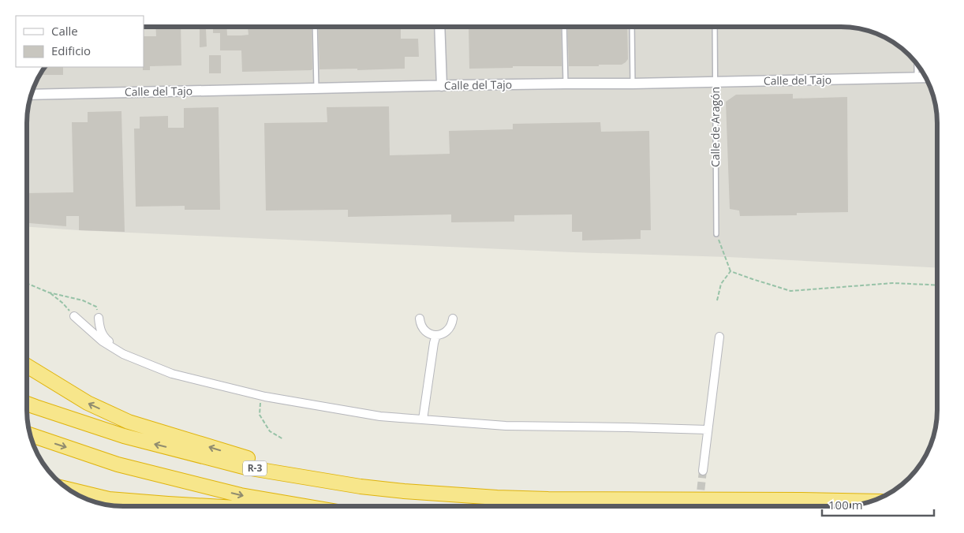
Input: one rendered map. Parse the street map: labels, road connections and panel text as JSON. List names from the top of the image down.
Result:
{
  "streets": {
    "highway": ["R-3"],
    "street": ["Calle del Tajo"],
    "lane": ["Calle de Aragón"]
  },
  "crossings": [
    ["Calle del Tajo", "Calle de Aragón"]
  ],
  "legend": ["Calle", "Edificio"],
  "scale_bar": "100 m"
}
